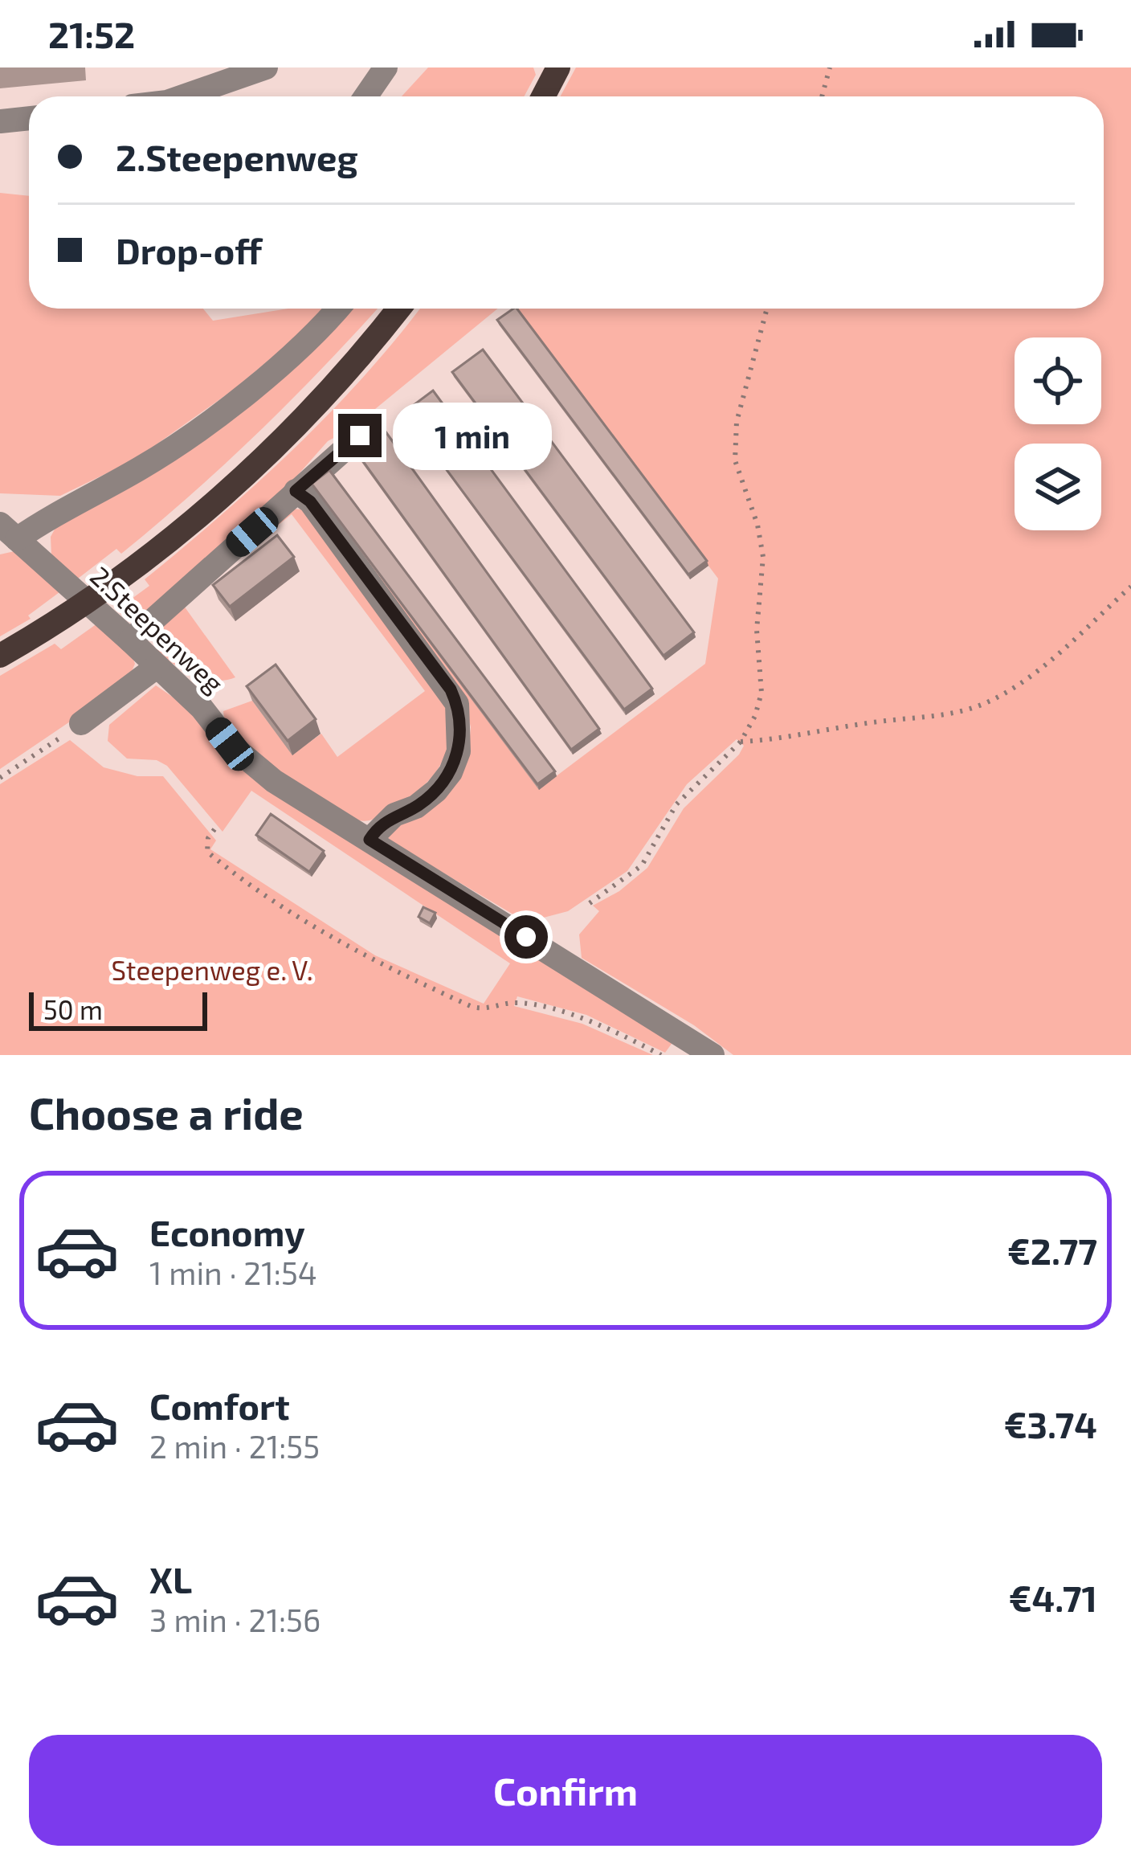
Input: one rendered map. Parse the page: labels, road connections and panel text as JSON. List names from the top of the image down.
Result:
{
  "streets": {
    "street": ["2.Steepenweg"]
  },
  "parks": ["Steepenweg e. V."],
  "scale_bar": "50 m",
  "page": {
    "status": "21:52",
    "banner": ["2.Steepenweg", "Drop-off"],
    "bubble": "1 min",
    "scale": "50 m",
    "heading": "Choose a ride",
    "list": [
      {
        "name": "Economy",
        "note": "1 min · 21:54",
        "value": "€2.77"
      },
      {
        "name": "Comfort",
        "note": "2 min · 21:55",
        "value": "€3.74"
      },
      {
        "name": "XL",
        "note": "3 min · 21:56",
        "value": "€4.71"
      }
    ],
    "buttons": "Confirm"
  }
}
